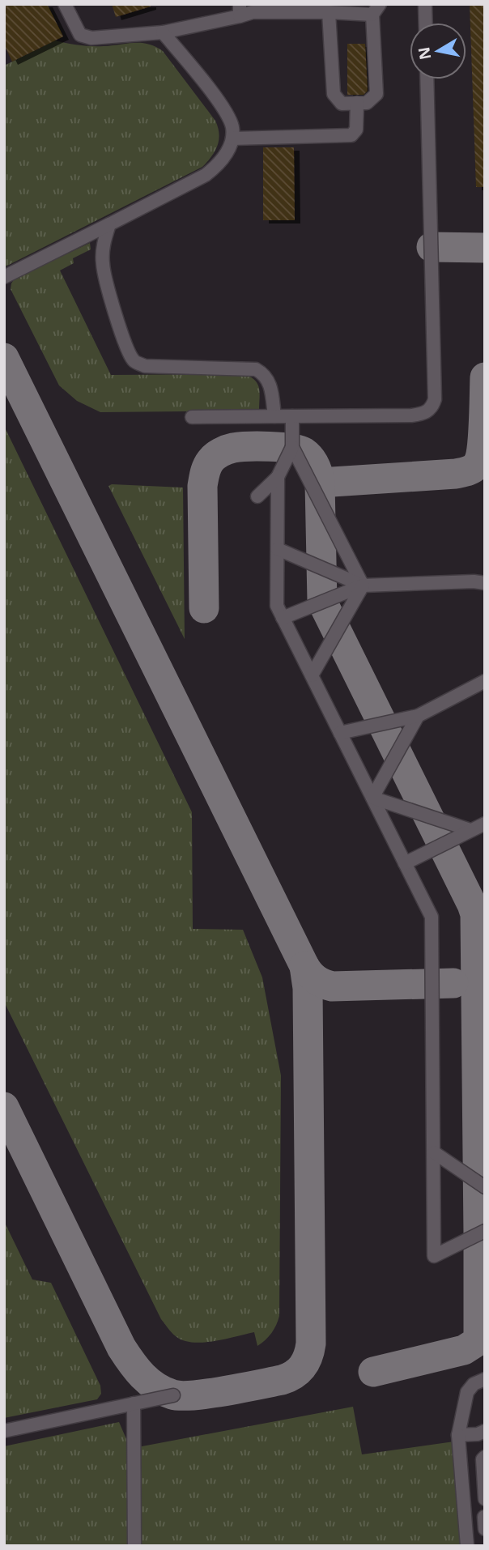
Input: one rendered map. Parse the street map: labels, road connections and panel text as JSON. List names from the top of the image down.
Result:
{
  "north": "left"
}
